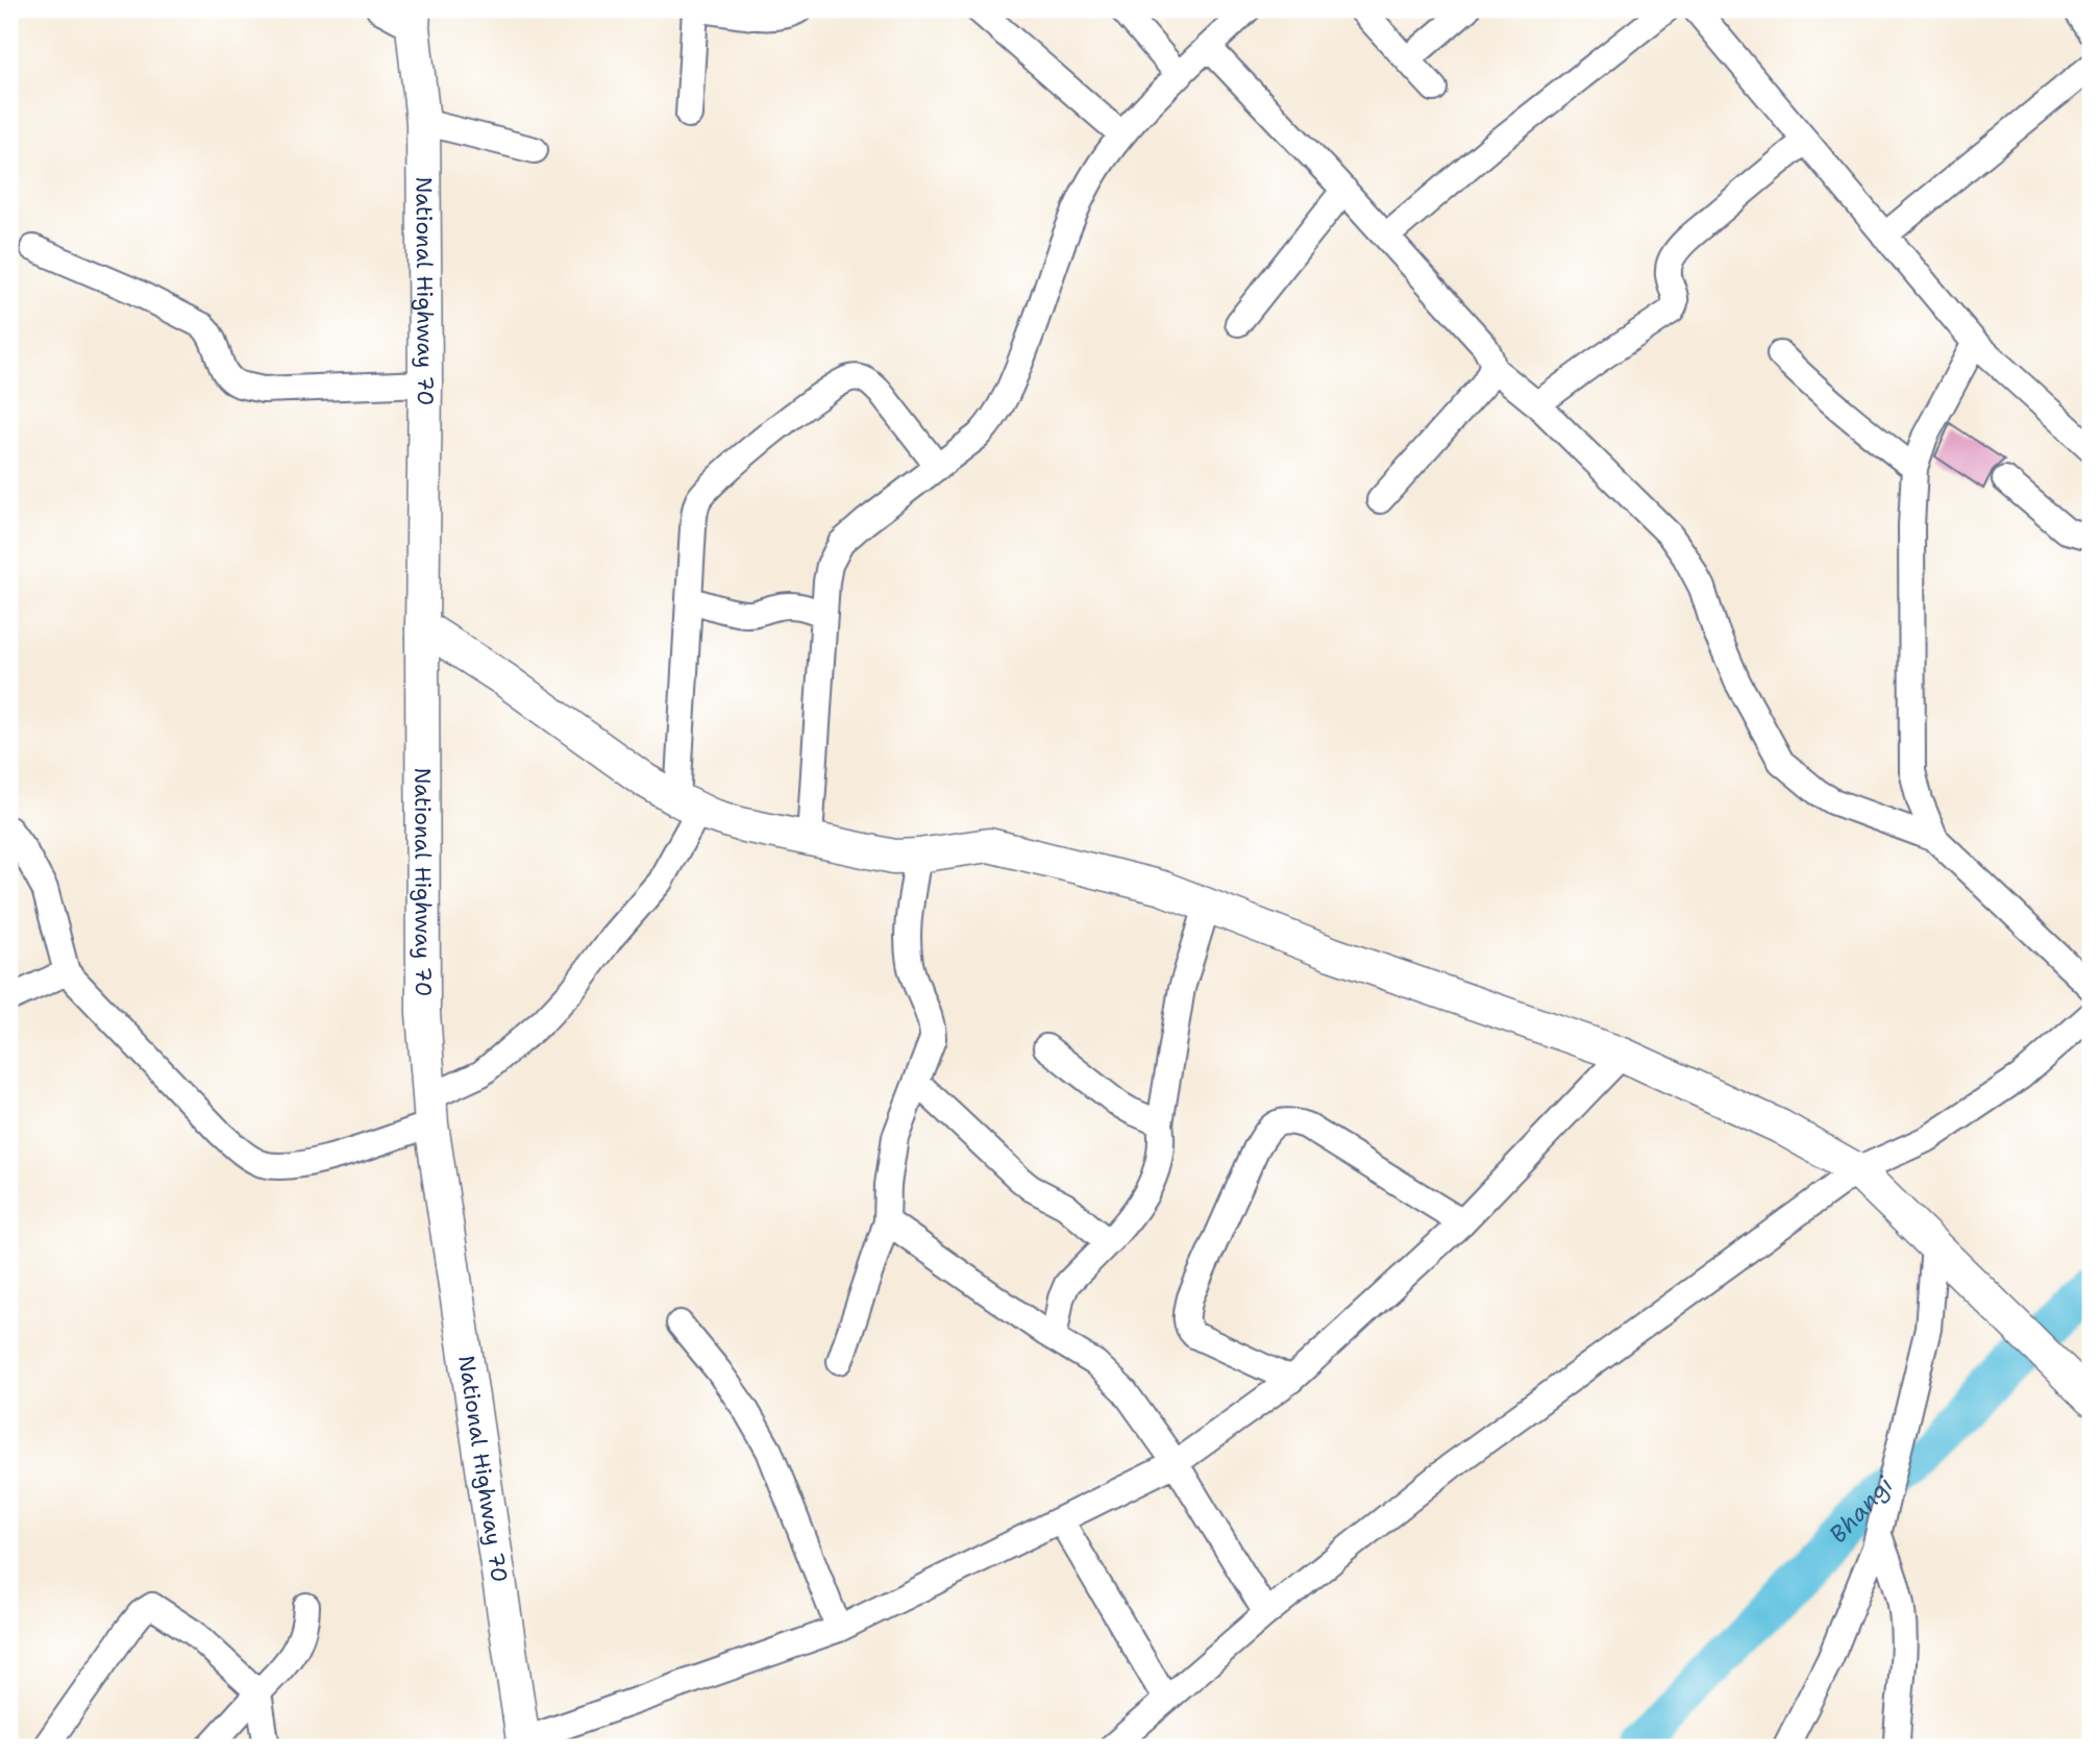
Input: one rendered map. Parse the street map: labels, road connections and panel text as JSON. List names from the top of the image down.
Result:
{
  "streets": {
    "main road": ["National Highway 70"]
  },
  "water": ["Bhangi"]
}
